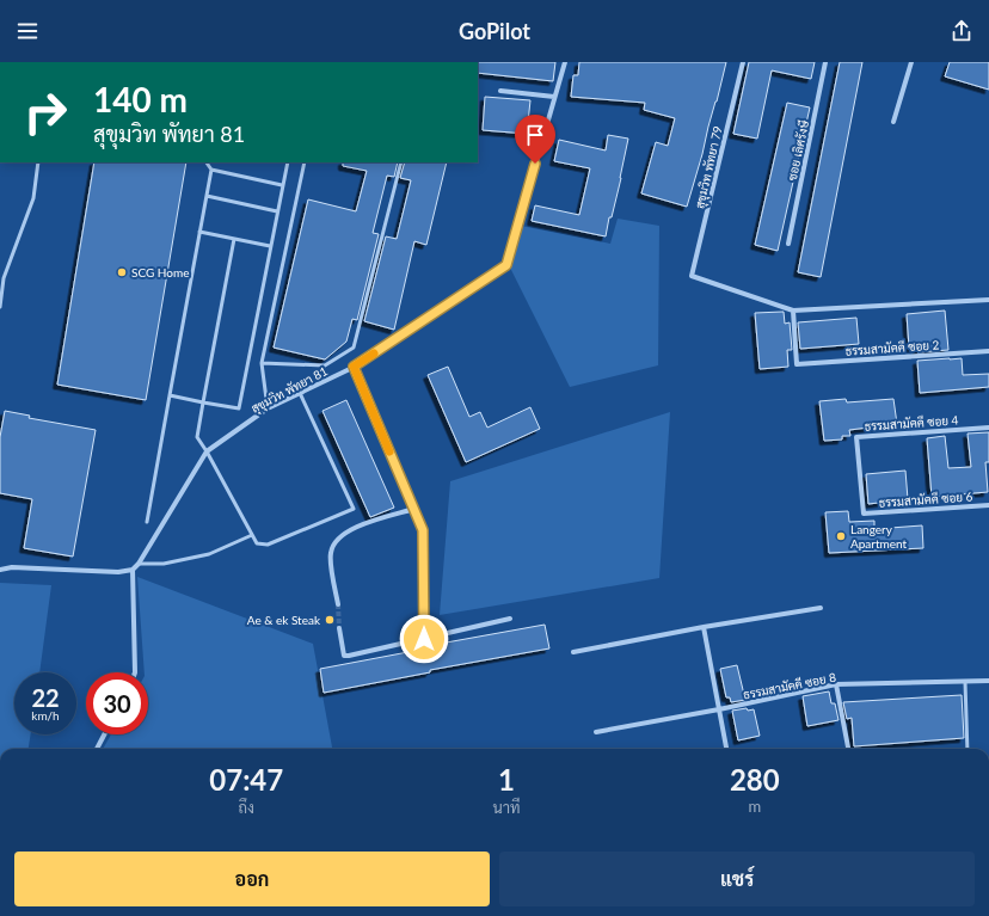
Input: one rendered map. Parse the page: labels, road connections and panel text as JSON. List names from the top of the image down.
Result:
{
  "streets": {
    "street": [
      "ซอย เลิศรังษี",
      "สุขุมวิท พัทยา 79",
      "ธรรมสามัคคี ซอย 2",
      "สุขุมวิท พัทยา 81",
      "ธรรมสามัคคี ซอย 4",
      "ธรรมสามัคคี ซอย 6",
      "ธรรมสามัคคี ซอย 8"
    ]
  },
  "crossings": [
    ["สุขุมวิท พัทยา 79", "ธรรมสามัคคี ซอย 2"],
    ["ธรรมสามัคคี ซอย 4", "ธรรมสามัคคี ซอย 6"]
  ],
  "places": ["SCG Home", "Langery Apartment", "Ae & ek Steak"],
  "page": {
    "header": "GoPilot",
    "turn": ["140 m", "สุขุมวิท พัทยา 81"],
    "speed": "22 km/h",
    "limit": "30",
    "eta": [
      "07:47",
      "ถึง",
      "1",
      "นาที",
      "280",
      "m"
    ],
    "buttons": ["ออก", "แชร์"]
  }
}
